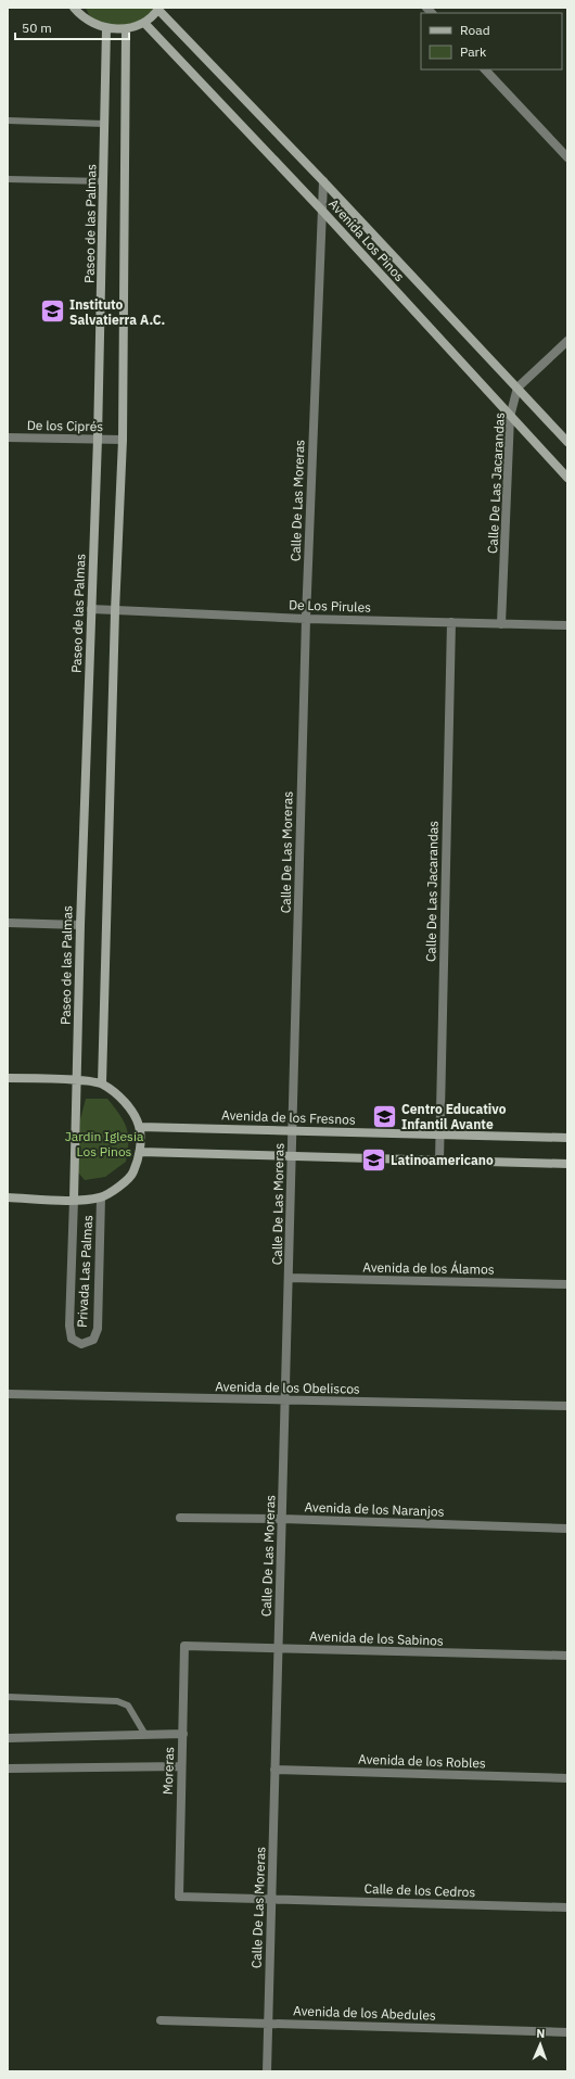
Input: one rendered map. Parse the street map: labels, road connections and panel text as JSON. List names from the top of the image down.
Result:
{
  "streets": {
    "street": [
      "Paseo de las Palmas",
      "Avenida Los Pinos",
      "De los Ciprés",
      "Calle De Las Jacarandas",
      "Calle De Las Moreras",
      "De Los Pirules",
      "Avenida de los Fresnos",
      "Avenida de los Álamos",
      "Privada Las Palmas",
      "Avenida de los Obeliscos",
      "Avenida de los Naranjos",
      "Avenida de los Sabinos",
      "Avenida de los Robles",
      "Moreras",
      "Calle de los Cedros",
      "Avenida de los Abedules"
    ]
  },
  "crossings": [
    ["Paseo de las Palmas", "De los Ciprés"],
    ["Paseo de las Palmas", "De Los Pirules"],
    ["Paseo de las Palmas", "Privada Las Palmas"],
    ["Avenida Los Pinos", "Calle De Las Jacarandas"],
    ["Avenida Los Pinos", "Calle De Las Moreras"],
    ["Calle De Las Jacarandas", "De Los Pirules"],
    ["Calle De Las Jacarandas", "Avenida de los Fresnos"],
    ["Calle De Las Moreras", "De Los Pirules"],
    ["Calle De Las Moreras", "Avenida de los Fresnos"],
    ["Calle De Las Moreras", "Avenida de los Álamos"],
    ["Calle De Las Moreras", "Avenida de los Obeliscos"],
    ["Calle De Las Moreras", "Avenida de los Naranjos"],
    ["Calle De Las Moreras", "Avenida de los Sabinos"],
    ["Calle De Las Moreras", "Avenida de los Robles"],
    ["Calle De Las Moreras", "Calle de los Cedros"],
    ["Calle De Las Moreras", "Avenida de los Abedules"],
    ["Avenida de los Sabinos", "Moreras"],
    ["Moreras", "Calle de los Cedros"]
  ],
  "parks": ["Jardin Iglesia Los Pinos"],
  "places": {
    "school or university": ["Instituto Salvatierra A.C.", "Centro Educativo Infantil Avante", "Latinoamericano"]
  },
  "legend": ["Road", "Park"],
  "scale_bar": "50 m",
  "north": "top"
}
